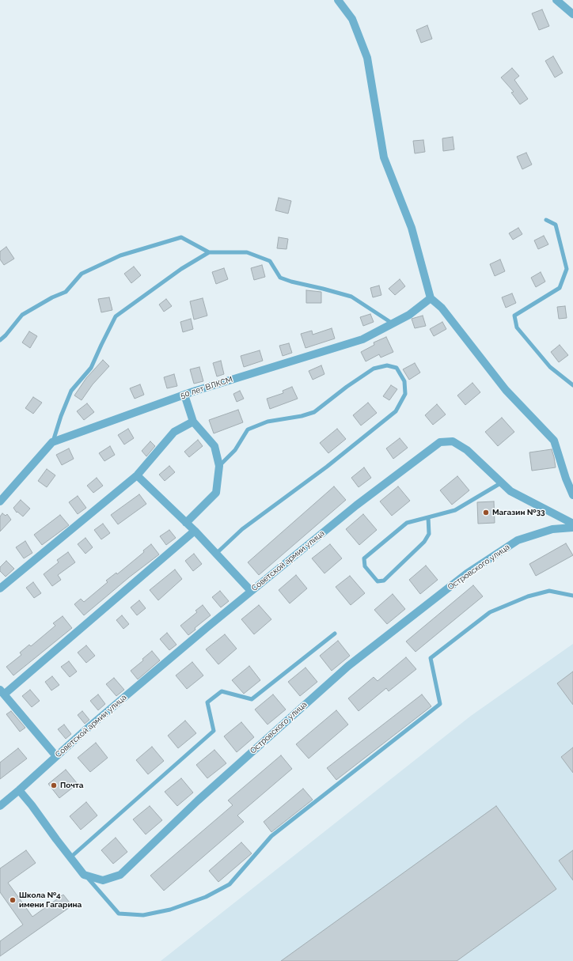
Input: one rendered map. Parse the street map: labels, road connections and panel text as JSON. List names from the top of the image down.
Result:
{
  "streets": {
    "street": ["50 лет ВЛКСМ", "Советской армии улица", "Островского улица"]
  },
  "places": ["Магазин №33", "Почта", "Школа №4 имени Гагарина"]
}
